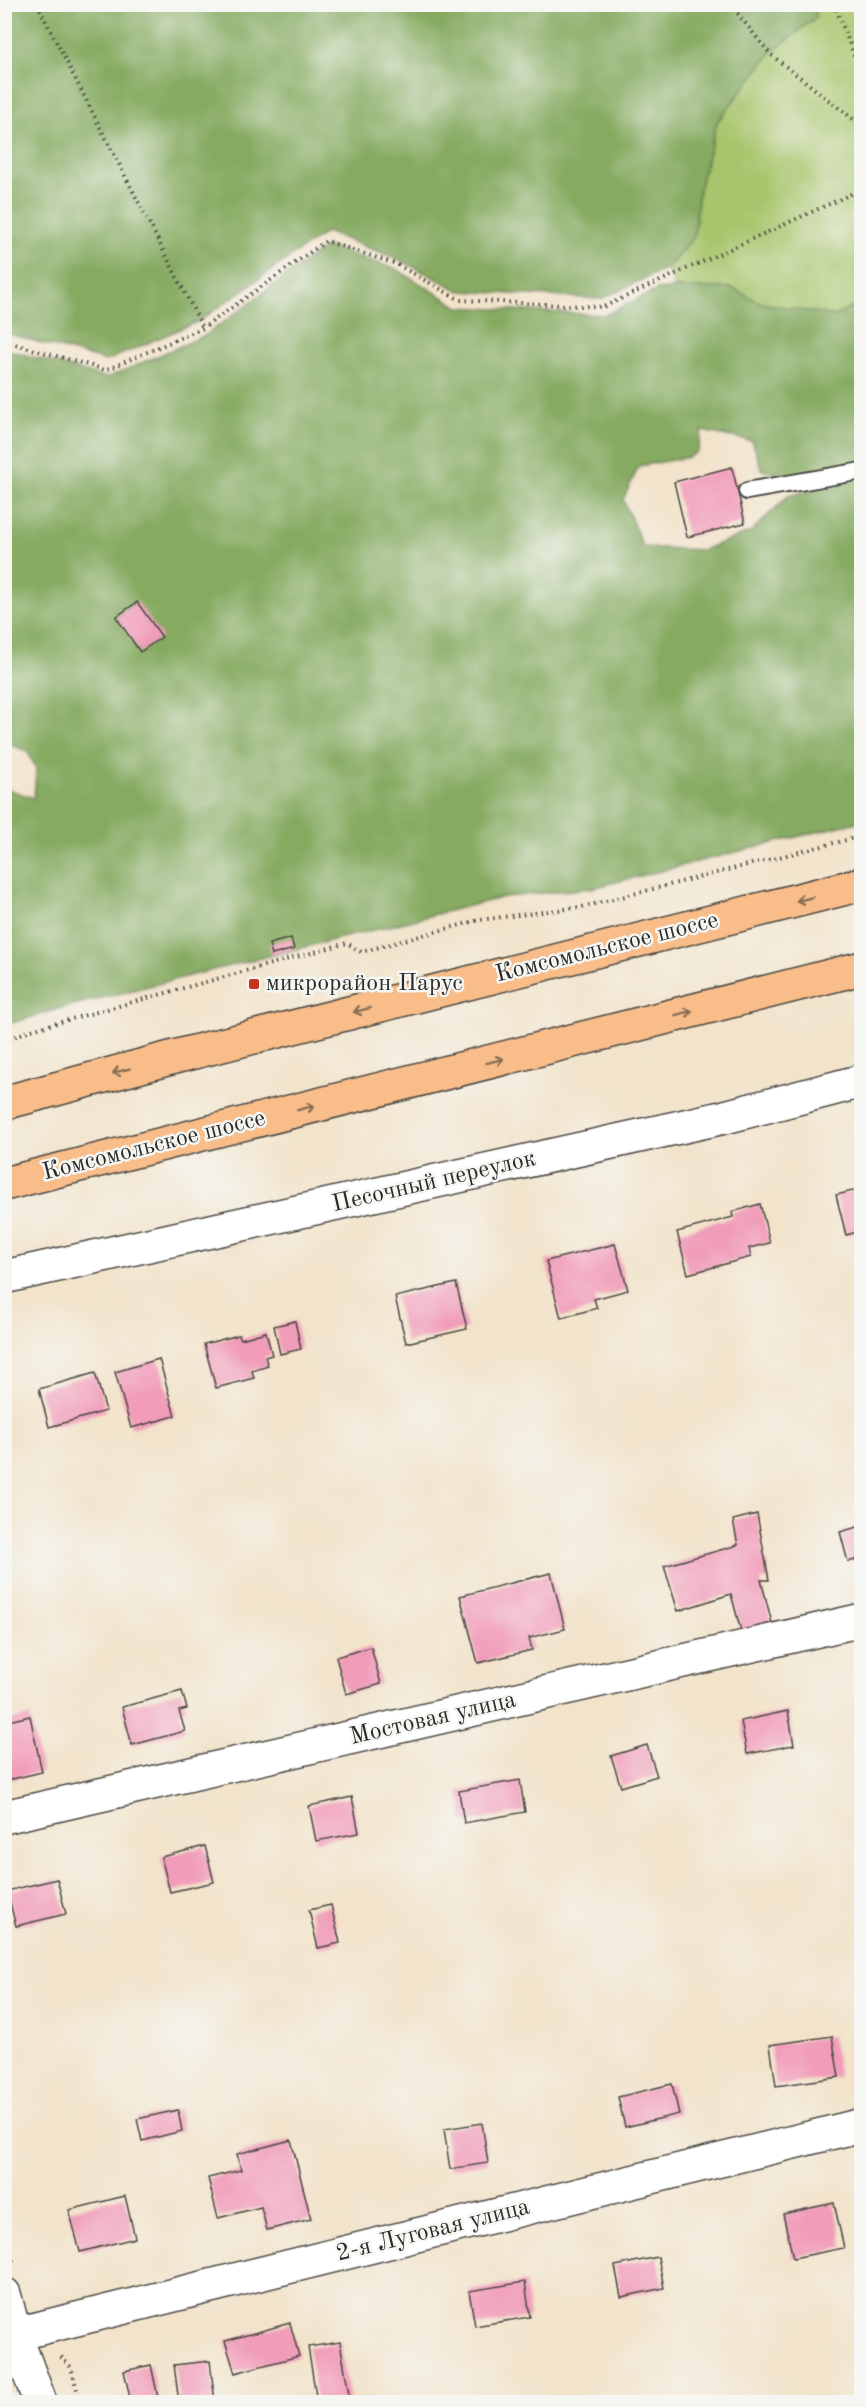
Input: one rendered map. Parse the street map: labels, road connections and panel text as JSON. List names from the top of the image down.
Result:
{
  "streets": {
    "main road": ["Комсомольское шоссе"],
    "street": ["Песочный переулок", "Мостовая улица", "2-я Луговая улица"]
  },
  "places": {
    "transit": ["микрорайон Парус"]
  }
}
